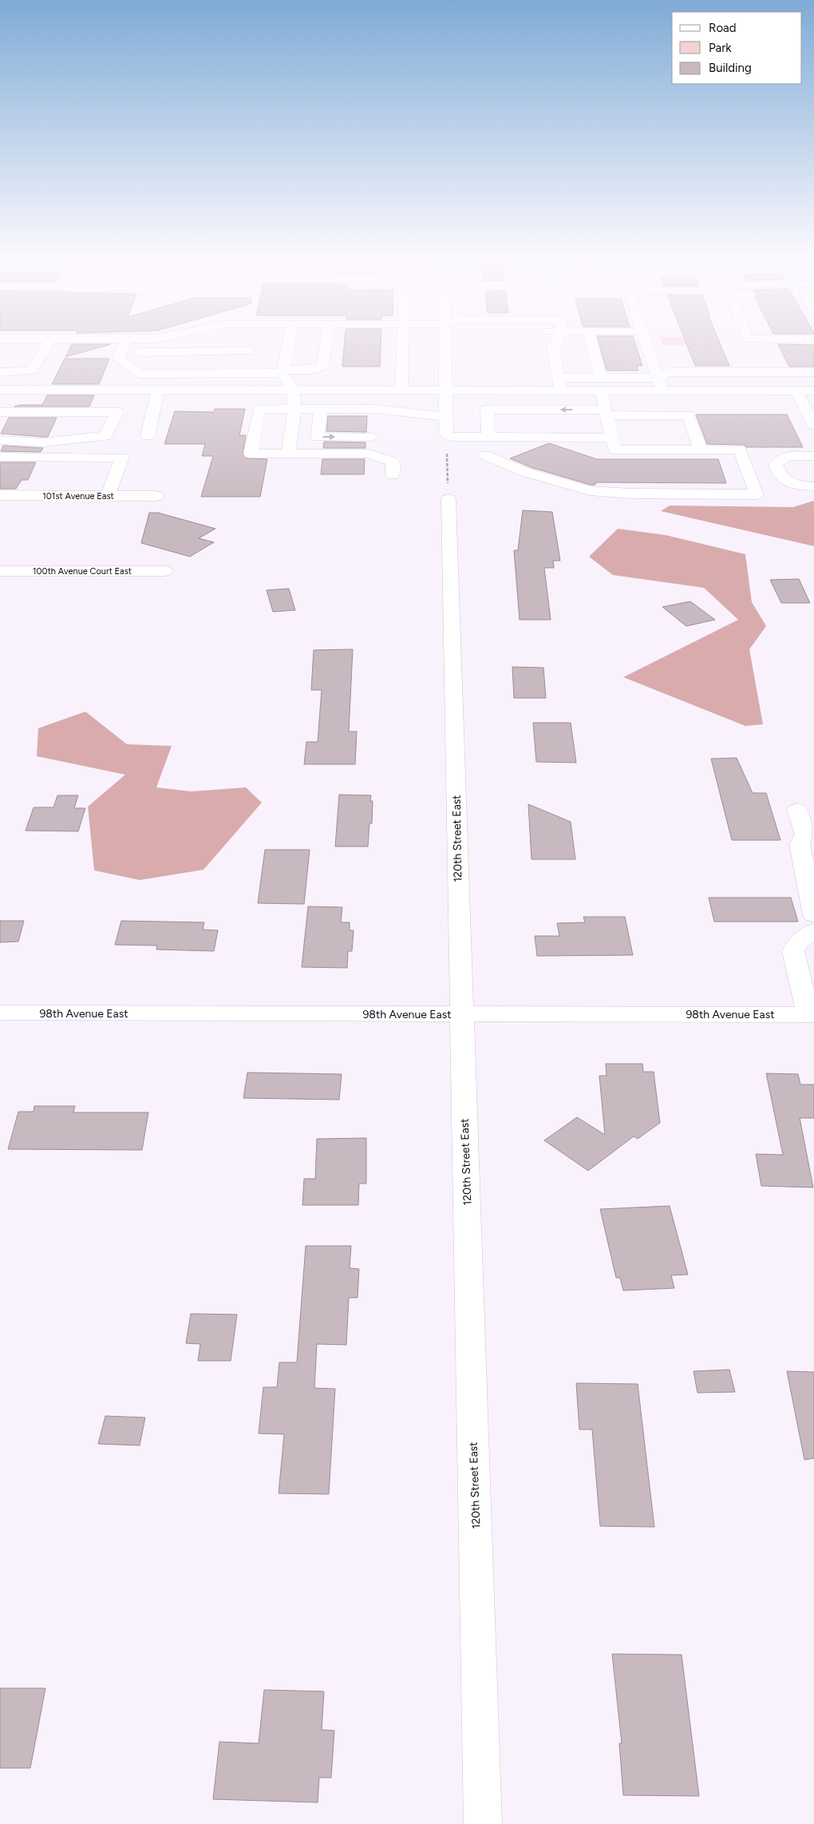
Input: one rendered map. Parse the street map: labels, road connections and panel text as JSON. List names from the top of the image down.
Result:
{
  "streets": {
    "street": [
      "101st Avenue East",
      "100th Avenue Court East",
      "120th Street East",
      "98th Avenue East"
    ]
  },
  "crossings": [
    ["120th Street East", "98th Avenue East"]
  ],
  "legend": ["Road", "Park", "Building"]
}
